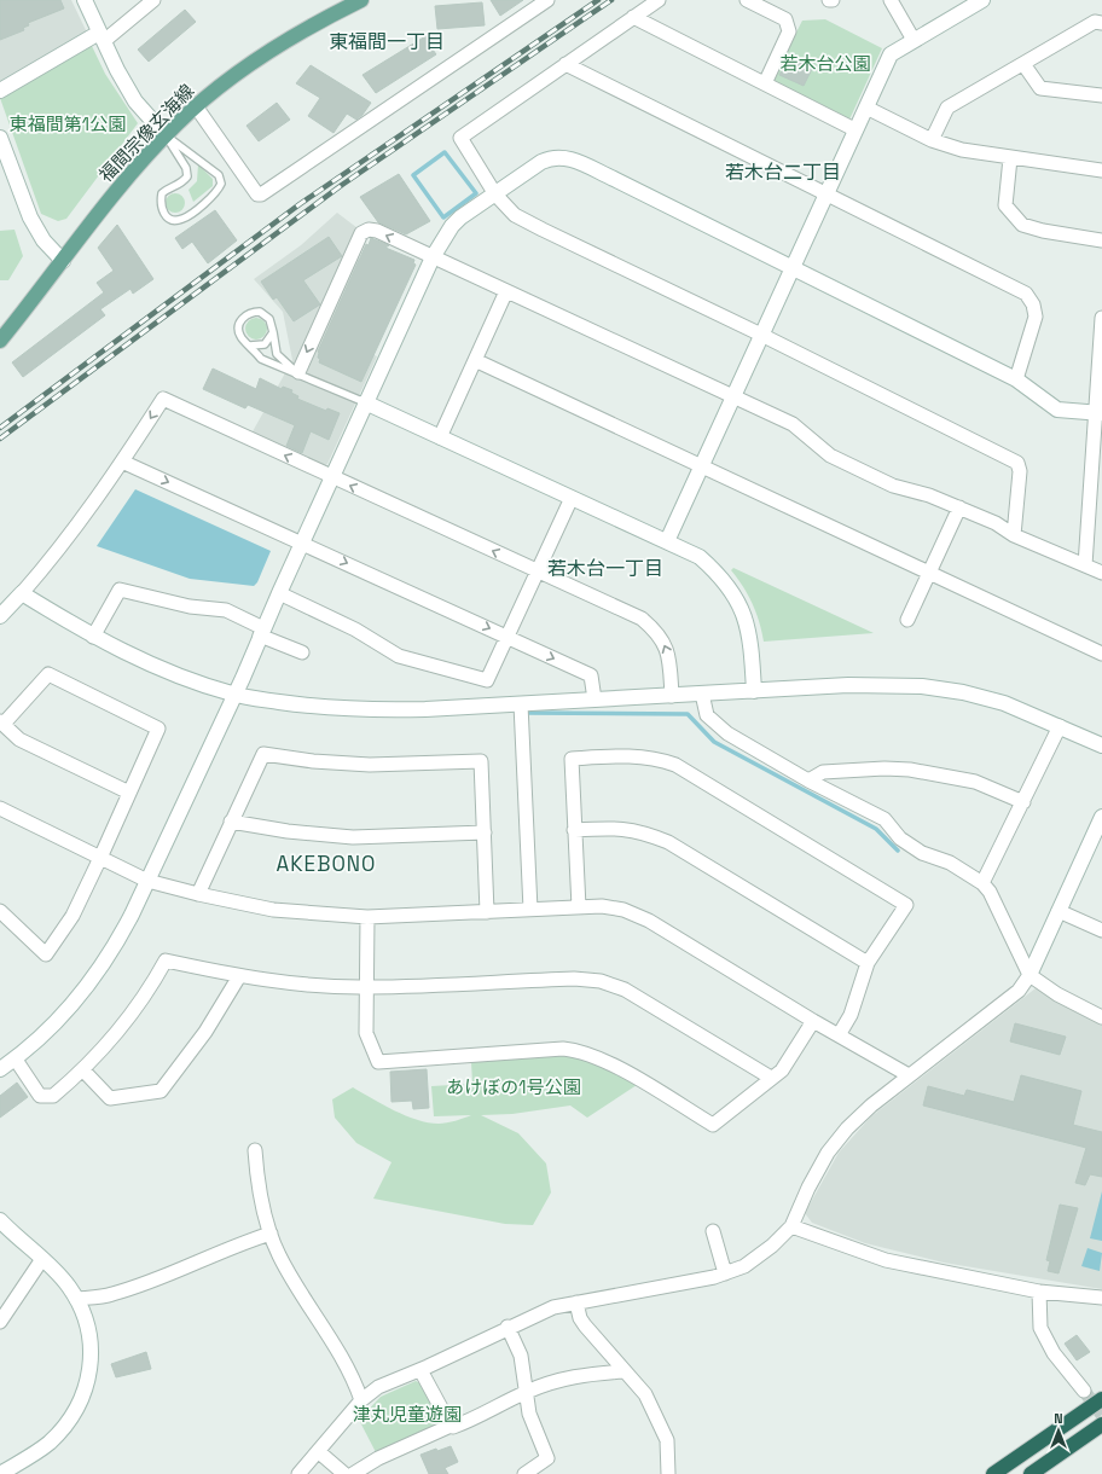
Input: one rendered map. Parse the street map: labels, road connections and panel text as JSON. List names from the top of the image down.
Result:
{
  "streets": {
    "main road": ["福間宗像玄海線"]
  },
  "districts": [
    "東福間一丁目",
    "若木台二丁目",
    "若木台一丁目",
    "AKEBONO"
  ],
  "parks": [
    "若木台公園",
    "東福間第1公園",
    "あけぼの1号公園",
    "津丸児童遊園"
  ],
  "north": "top"
}
